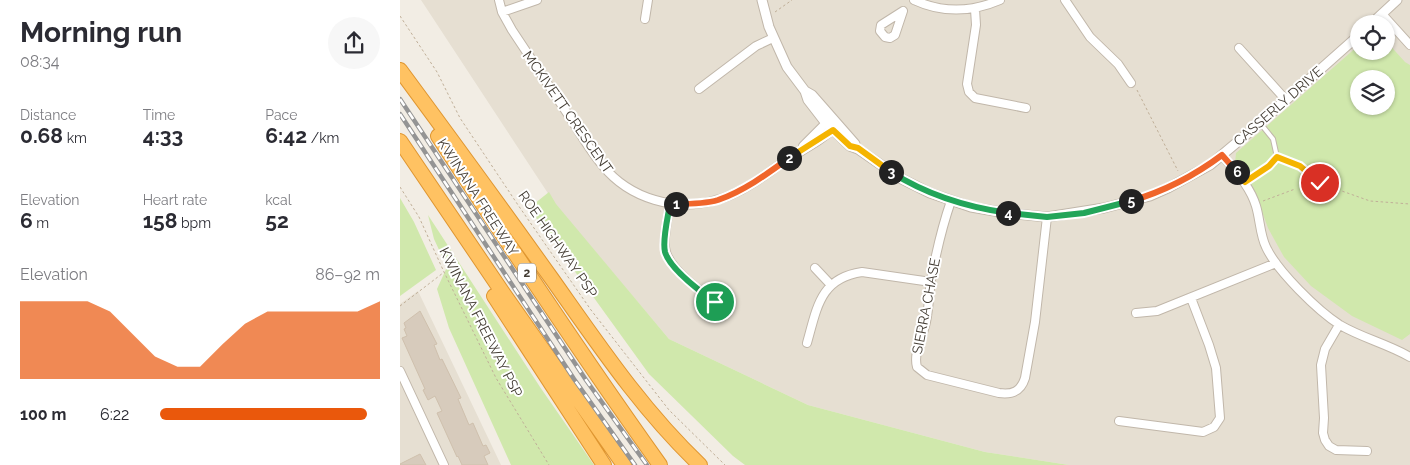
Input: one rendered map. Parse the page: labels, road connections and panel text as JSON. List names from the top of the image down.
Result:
{
  "streets": {
    "highway": ["KWINANA FREEWAY", "2"],
    "street": ["CASSERLY DRIVE", "MCKIVETT CRESCENT", "SIERRA CHASE"],
    "path": ["ROE HIGHWAY PSP", "KWINANA FREEWAY PSP"]
  },
  "crossings": [
    ["CASSERLY DRIVE", "MCKIVETT CRESCENT"],
    ["CASSERLY DRIVE", "SIERRA CHASE"]
  ],
  "page": {
    "heading": ["Morning run", "08:34"],
    "stats": [
      ["Distance", "0.68 km"],
      ["Time", "4:33"],
      ["Pace", "6:42 /km"],
      ["Elevation", "6 m"],
      ["Heart rate", "158 bpm"],
      ["kcal", "52"]
    ],
    "pins": [
      "2",
      "3",
      "6",
      "5",
      "1",
      "4"
    ],
    "chart": ["Elevation", "86–92 m"],
    "list": [
      {
        "name": "100 m",
        "note": "6:22"
      }
    ]
  }
}
